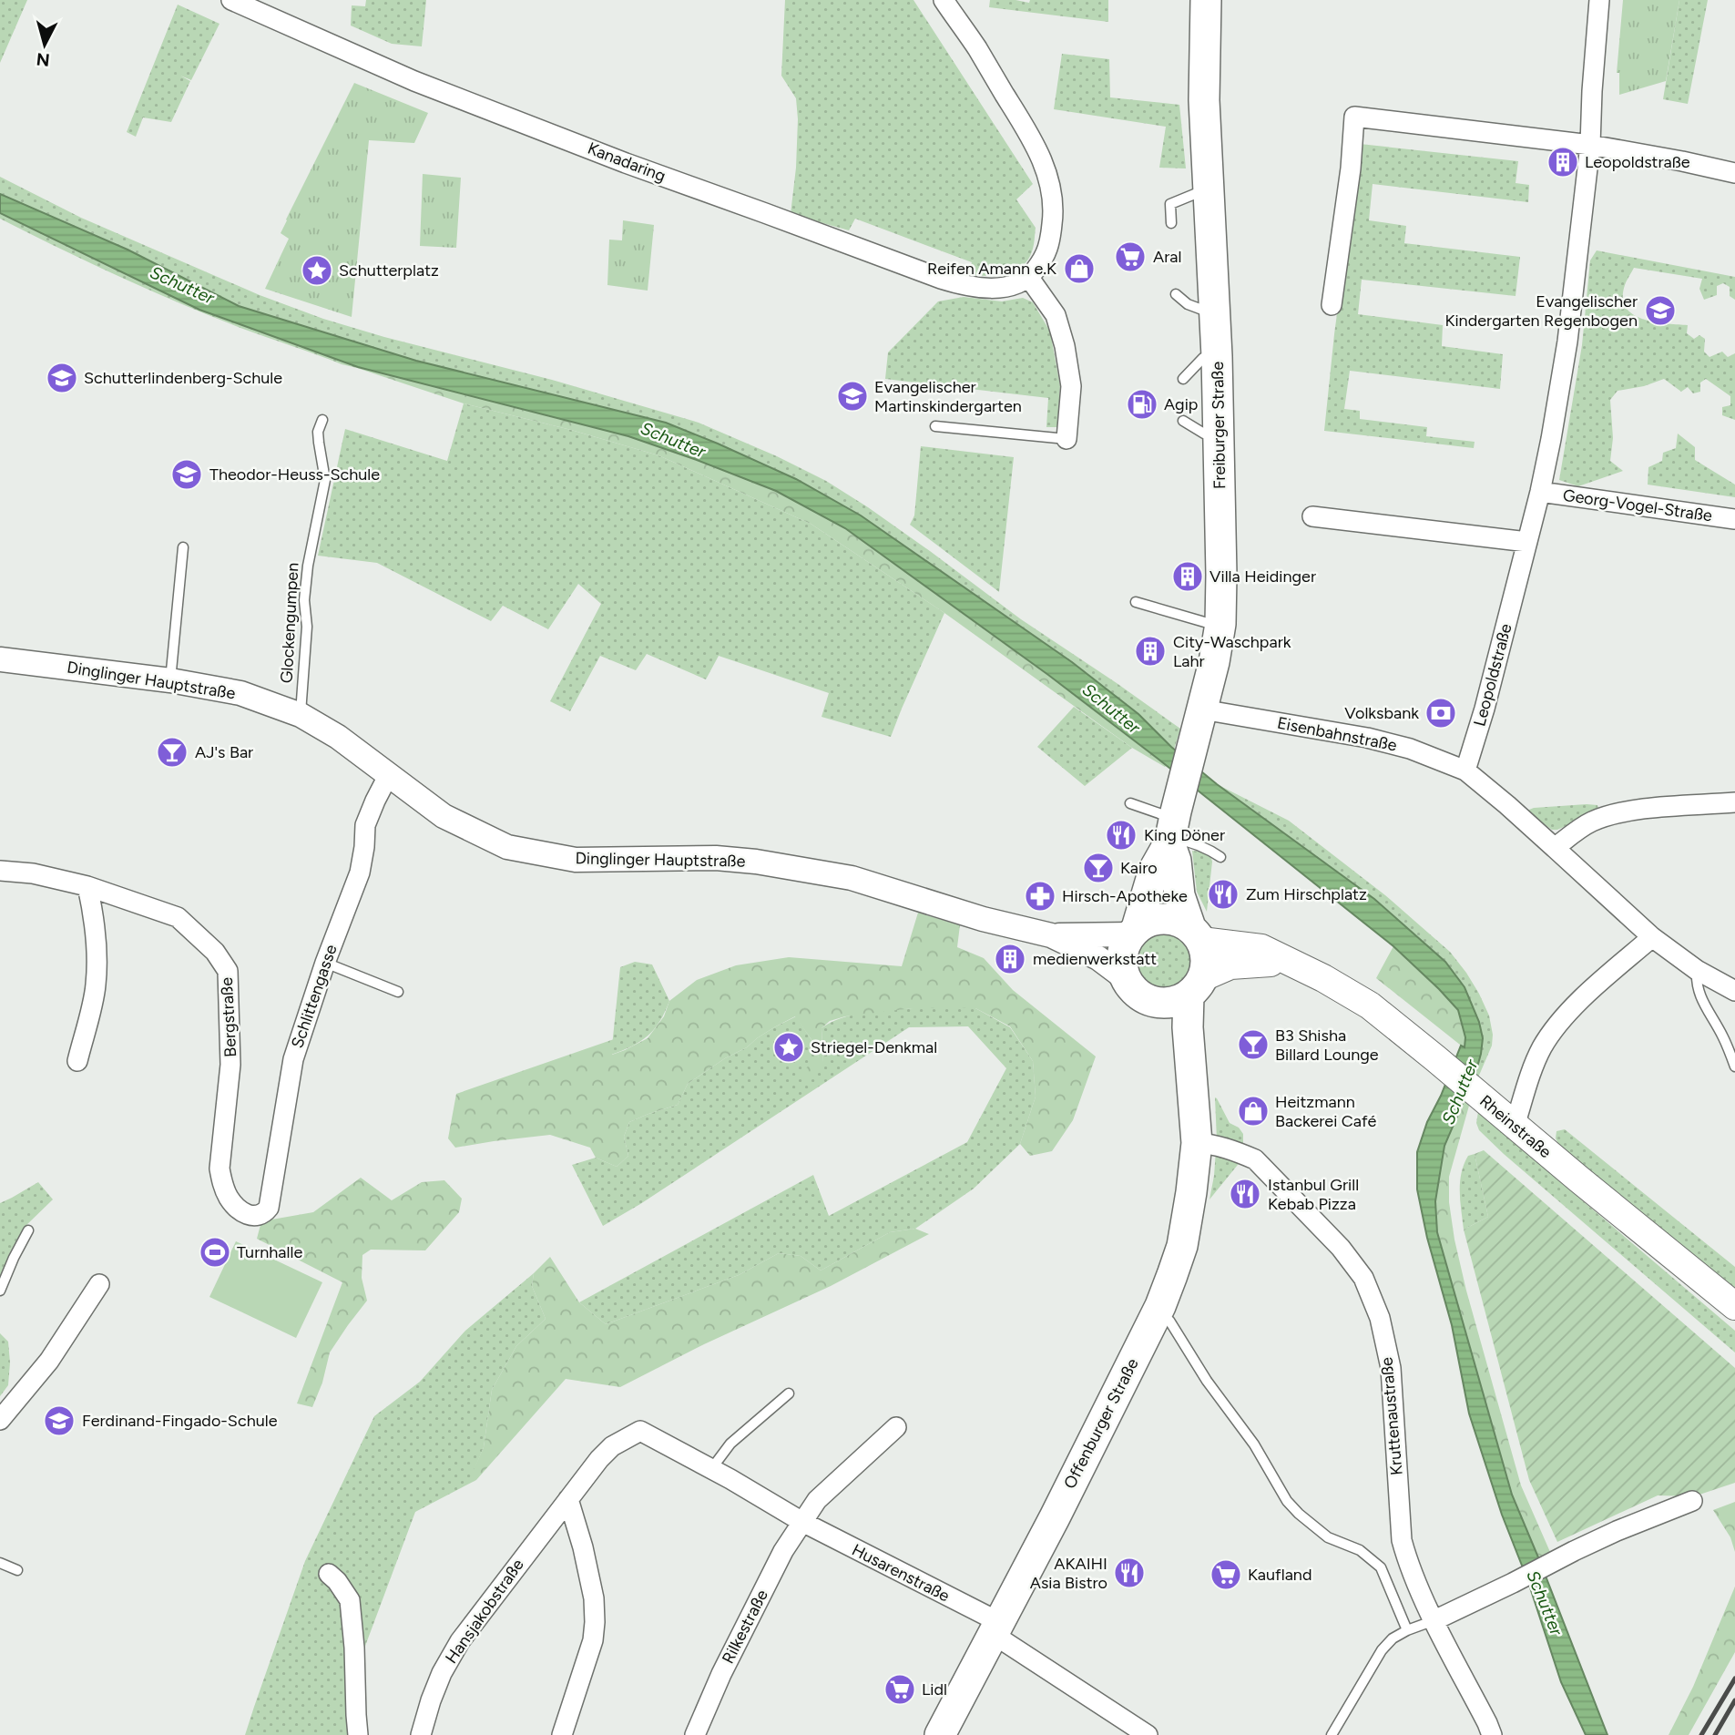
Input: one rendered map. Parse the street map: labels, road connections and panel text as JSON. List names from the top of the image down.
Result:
{
  "streets": {
    "main road": ["Freiburger Straße", "Rheinstraße", "Offenburger Straße"],
    "street": [
      "Kanadaring",
      "Georg-Vogel-Straße",
      "Leopoldstraße",
      "Dinglinger Hauptstraße",
      "Eisenbahnstraße",
      "Schlittengasse",
      "Bergstraße",
      "Kruttenaustraße",
      "Husarenstraße",
      "Hansjakobstraße",
      "Rilkestraße"
    ],
    "lane": ["Glockengumpen"]
  },
  "crossings": [
    ["Freiburger Straße", "Dinglinger Hauptstraße"],
    ["Freiburger Straße", "Eisenbahnstraße"],
    ["Freiburger Straße", "Rheinstraße"],
    ["Freiburger Straße", "Offenburger Straße"],
    ["Georg-Vogel-Straße", "Leopoldstraße"],
    ["Glockengumpen", "Dinglinger Hauptstraße"],
    ["Leopoldstraße", "Eisenbahnstraße"],
    ["Dinglinger Hauptstraße", "Schlittengasse"],
    ["Dinglinger Hauptstraße", "Rheinstraße"],
    ["Dinglinger Hauptstraße", "Offenburger Straße"],
    ["Schlittengasse", "Bergstraße"],
    ["Rheinstraße", "Offenburger Straße"],
    ["Kruttenaustraße", "Offenburger Straße"],
    ["Offenburger Straße", "Husarenstraße"],
    ["Husarenstraße", "Hansjakobstraße"],
    ["Husarenstraße", "Rilkestraße"]
  ],
  "water": ["Schutter"],
  "places": {
    "building": [
      "Leopoldstraße",
      "Villa Heidinger",
      "City-Waschpark Lahr",
      "medienwerkstatt"
    ],
    "supermarket": ["Aral", "Kaufland", "Lidl"],
    "shop": ["Reifen Amann e.K", "Heitzmann Backerei Café"],
    "place": ["Schutterplatz", "Striegel-Denkmal"],
    "school or university": [
      "Evangelischer Kindergarten Regenbogen",
      "Schutterlindenberg-Schule",
      "Evangelischer Martinskindergarten",
      "Theodor-Heuss-Schule",
      "Ferdinand-Fingado-Schule"
    ],
    "fuel station": ["Agip"],
    "bank": ["Volksbank"],
    "bar": ["AJ's Bar", "Kairo", "B3 Shisha Billard Lounge"],
    "restaurant": [
      "King Döner",
      "Zum Hirschplatz",
      "Istanbul Grill Kebab Pizza",
      "AKAIHI Asia Bistro"
    ],
    "pharmacy": ["Hirsch-Apotheke"],
    "sports": ["Turnhalle"]
  },
  "north": "bottom"
}
